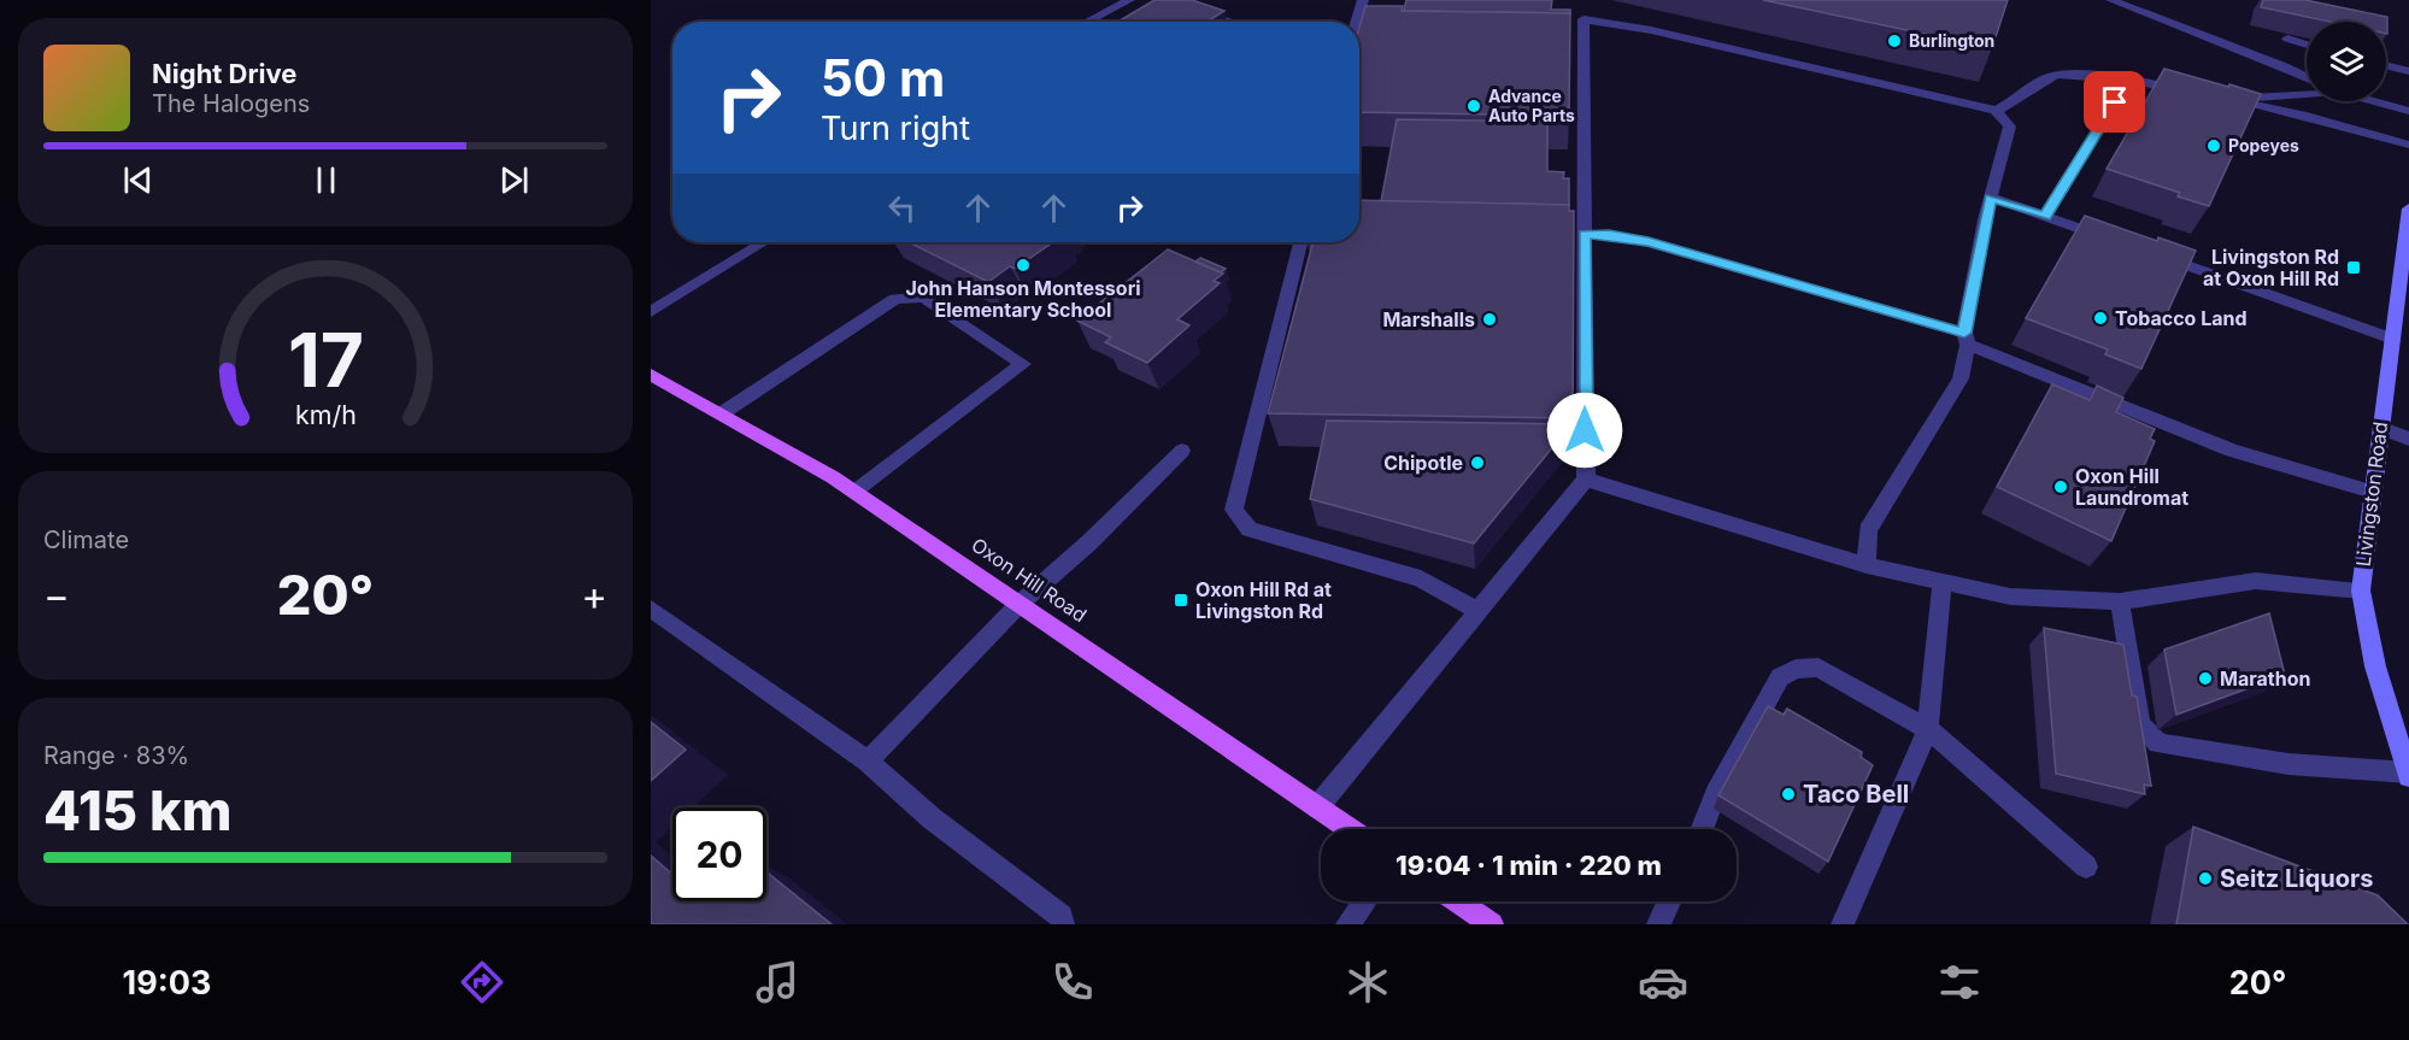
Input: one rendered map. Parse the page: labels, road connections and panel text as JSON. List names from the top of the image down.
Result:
{
  "streets": {
    "main road": ["Livingston Road", "Oxon Hill Road"]
  },
  "places": {
    "other": [
      "Burlington",
      "Advance Auto Parts",
      "Popeyes",
      "John Hanson Montessori Elementary School",
      "Tobacco Land",
      "Marshalls",
      "Chipotle",
      "Oxon Hill Laundromat",
      "Marathon",
      "Taco Bell",
      "Seitz Liquors"
    ],
    "transit": ["Livingston Rd at Oxon Hill Rd", "Oxon Hill Rd at Livingston Rd"]
  },
  "page": {
    "turn": ["50 m", "Turn right"],
    "song": ["Night Drive", "The Halogens"],
    "tile": [
      "Climate",
      ["Range · 83%", "415 km"]
    ],
    "heat": ["−", "20°", "+"],
    "limit": "20",
    "trip": "19:04 · 1 min · 220 m",
    "tabs": ["19:03", "20°"],
    "gauge": ["17", "km/h"]
  }
}
